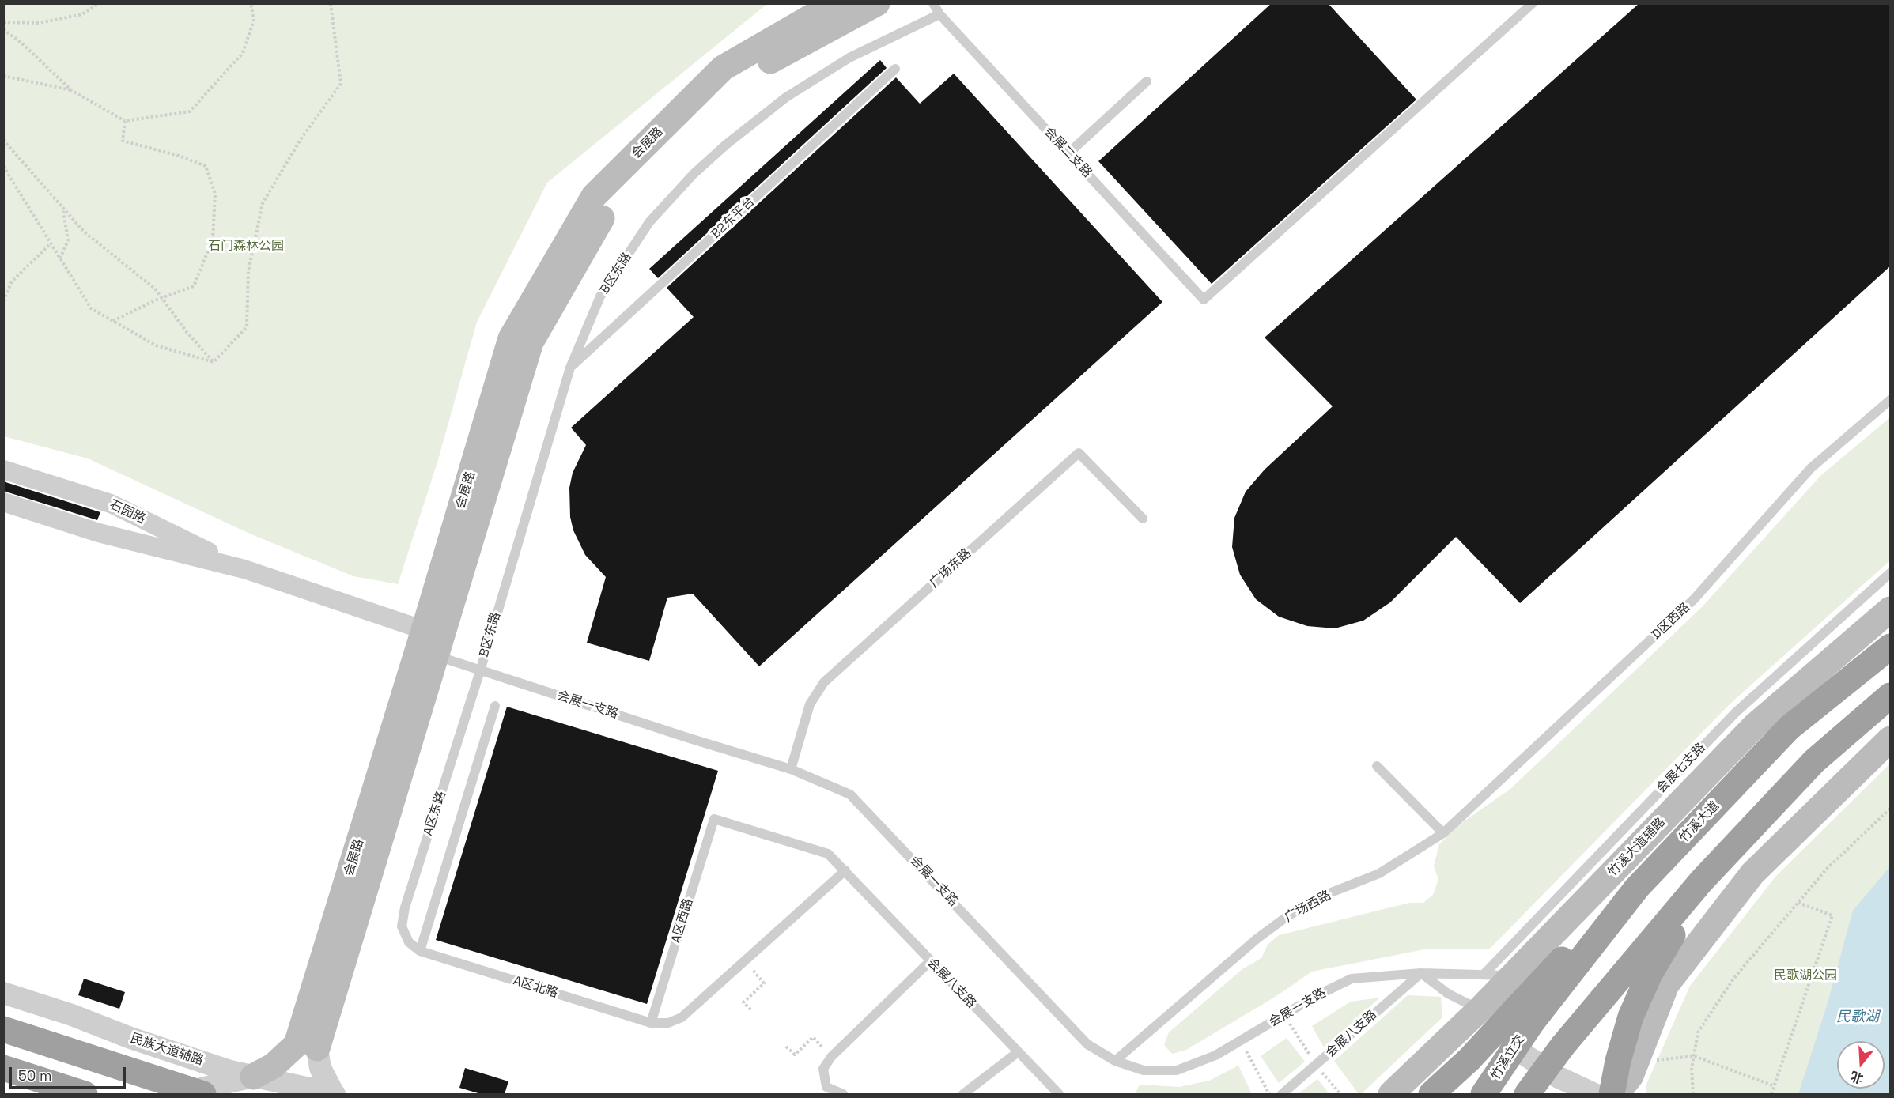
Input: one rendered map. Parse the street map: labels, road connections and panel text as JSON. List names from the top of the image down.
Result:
{
  "streets": {
    "highway": ["竹溪大道", "竹溪立交"],
    "main road": ["会展路", "竹溪大道辅路"],
    "street": ["石园路", "民族大道辅路"],
    "lane": [
      "会展二支路",
      "B2东平台",
      "B区东路",
      "广场东路",
      "D区西路",
      "会展一支路",
      "会展七支路",
      "A区东路",
      "广场西路",
      "A区西路",
      "会展八支路",
      "A区北路"
    ]
  },
  "crossings": [
    ["会展路", "石园路"],
    ["会展路", "会展一支路"],
    ["会展路", "民族大道辅路"],
    ["会展二支路", "B区东路"],
    ["B2东平台", "B区东路"],
    ["B区东路", "会展一支路"],
    ["B区东路", "A区东路"],
    ["广场东路", "会展一支路"],
    ["D区西路", "广场西路"],
    ["会展一支路", "会展七支路"],
    ["会展一支路", "A区东路"],
    ["会展一支路", "竹溪大道辅路"],
    ["会展一支路", "广场西路"],
    ["会展一支路", "会展八支路"],
    ["A区东路", "A区北路"],
    ["竹溪大道", "竹溪立交"],
    ["A区西路", "会展八支路"],
    ["A区西路", "A区北路"]
  ],
  "water": ["民歌湖"],
  "parks": ["石门森林公园", "民歌湖公园"],
  "scale_bar": "50 m",
  "north": "bottom"
}
